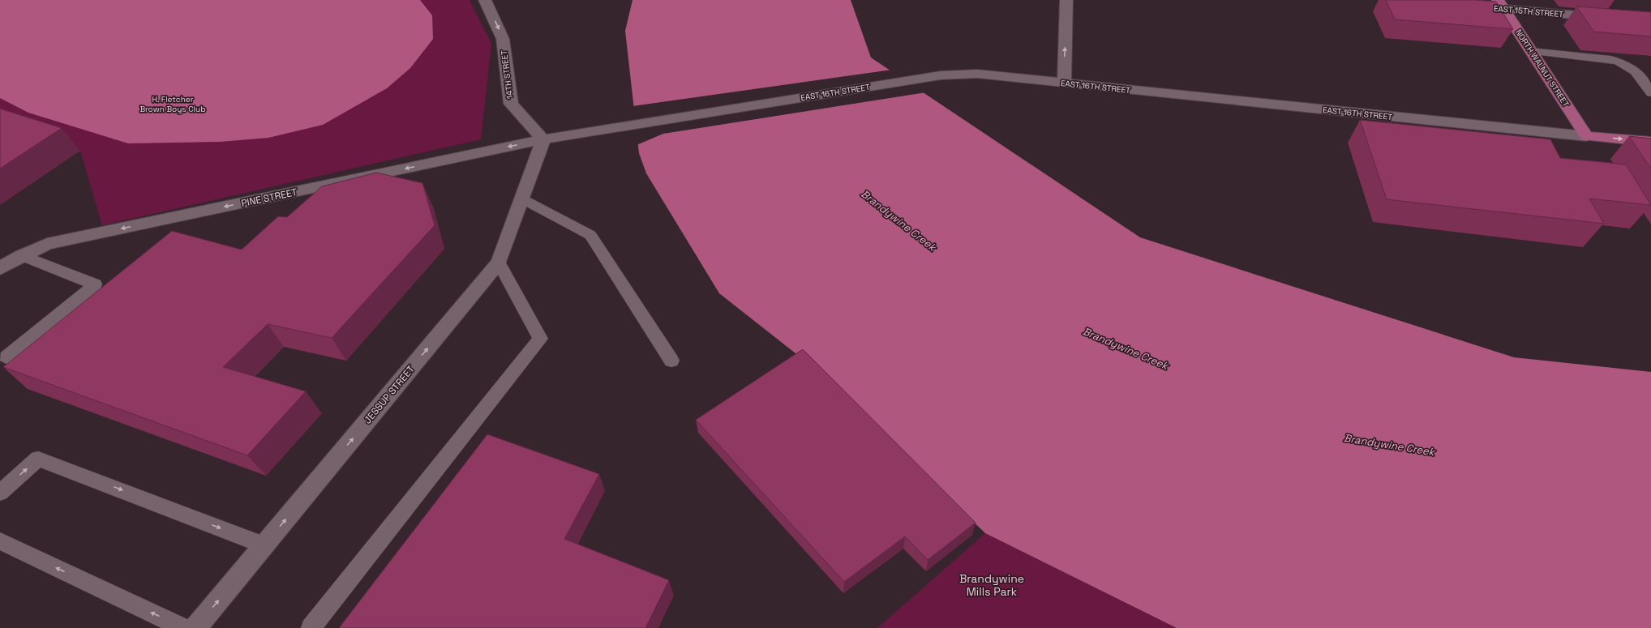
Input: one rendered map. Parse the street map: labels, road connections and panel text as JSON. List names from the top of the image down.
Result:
{
  "streets": {
    "main road": ["NORTH WALNUT STREET", "EAST 16TH STREET"],
    "street": [
      "EAST 15TH STREET",
      "14TH STREET",
      "PINE STREET",
      "JESSUP STREET"
    ]
  },
  "crossings": [
    ["EAST 15TH STREET", "NORTH WALNUT STREET"],
    ["NORTH WALNUT STREET", "EAST 16TH STREET"],
    ["14TH STREET", "EAST 16TH STREET"],
    ["14TH STREET", "PINE STREET"],
    ["14TH STREET", "JESSUP STREET"],
    ["EAST 16TH STREET", "PINE STREET"],
    ["EAST 16TH STREET", "JESSUP STREET"],
    ["PINE STREET", "JESSUP STREET"]
  ],
  "one_way": ["14TH STREET", "PINE STREET", "JESSUP STREET"],
  "water": ["Brandywine Creek"],
  "parks": ["H. Fletcher Brown Boys Club", "Brandywine Mills Park"]
}
